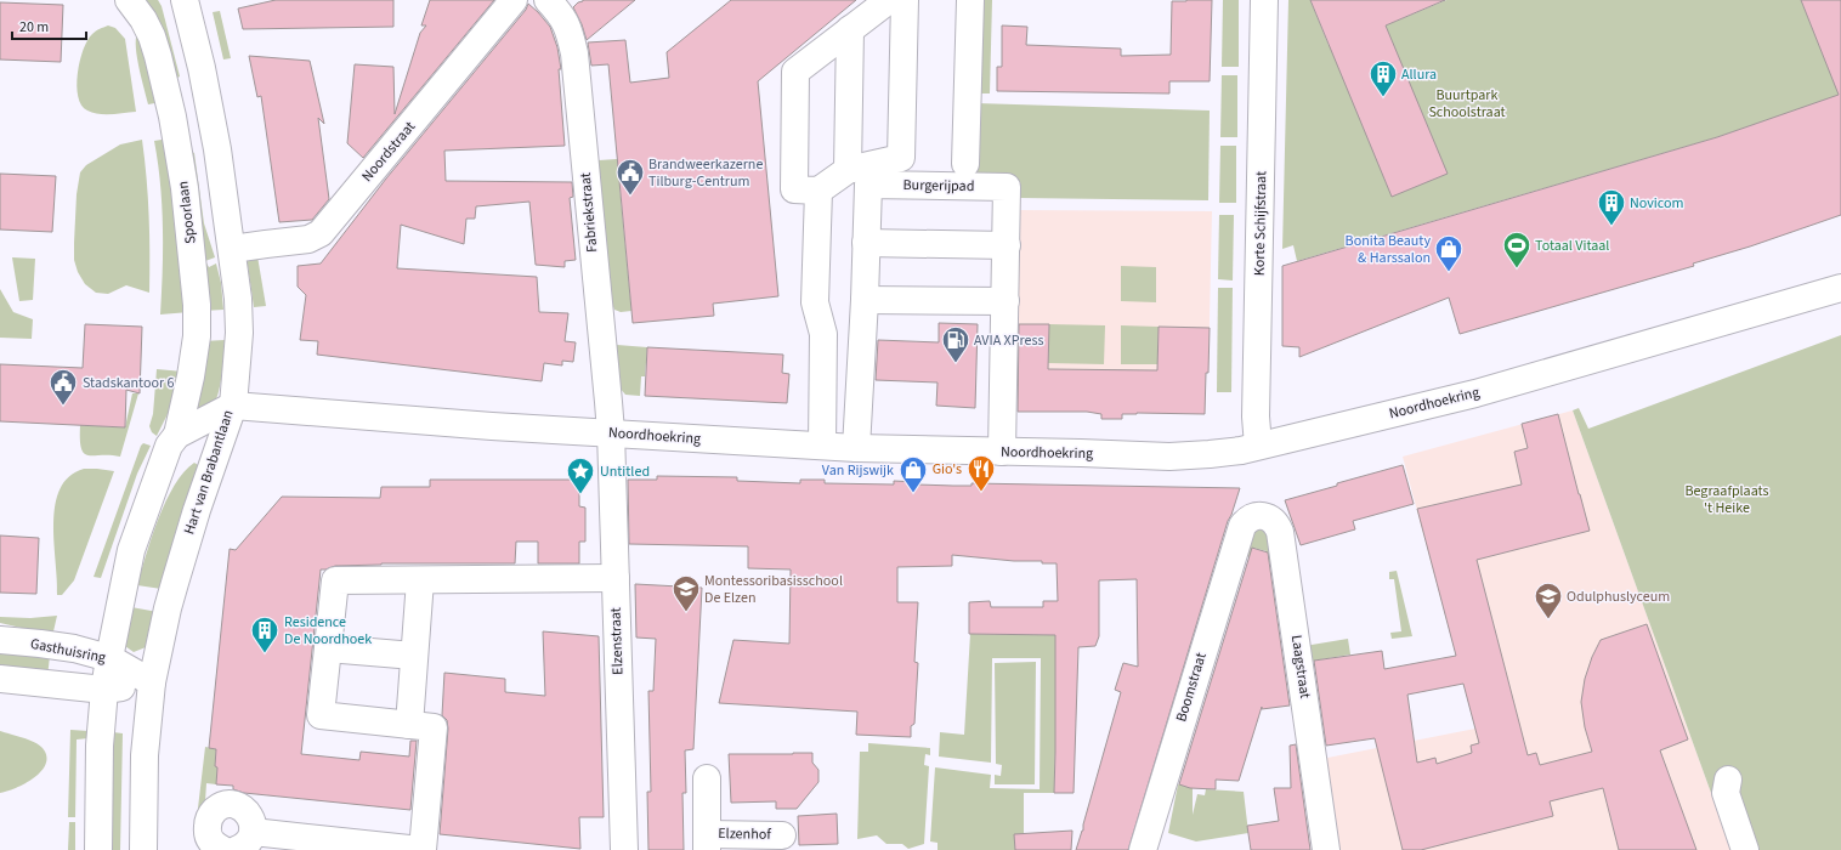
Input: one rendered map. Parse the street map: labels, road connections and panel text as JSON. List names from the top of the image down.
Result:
{
  "streets": {
    "street": [
      "Noordstraat",
      "Burgerijpad",
      "Spoorlaan",
      "Fabriekstraat",
      "Korte Schijfstraat",
      "Noordhoekring",
      "Hart van Brabantlaan",
      "Elzenstraat",
      "Gasthuisring",
      "Laagstraat",
      "Boomstraat",
      "Elzenhof"
    ]
  },
  "crossings": [
    ["Burgerijpad", "Noordhoekring"],
    ["Spoorlaan", "Hart van Brabantlaan"],
    ["Fabriekstraat", "Noordhoekring"],
    ["Fabriekstraat", "Elzenstraat"],
    ["Korte Schijfstraat", "Noordhoekring"],
    ["Noordhoekring", "Hart van Brabantlaan"],
    ["Noordhoekring", "Elzenstraat"],
    ["Hart van Brabantlaan", "Gasthuisring"],
    ["Laagstraat", "Boomstraat"]
  ],
  "parks": ["Buurtpark Schoolstraat", "Begraafplaats 't Heike"],
  "places": {
    "building": ["Allura", "Novicom", "Residence De Noordhoek"],
    "public building": ["Brandweerkazerne Tilburg-Centrum", "Stadskantoor 6"],
    "sports": ["Totaal Vitaal"],
    "shop": ["Bonita Beauty & Harssalon", "Van Rijswijk"],
    "fuel station": ["AVIA XPress"],
    "restaurant": ["Gio's"],
    "place": ["Untitled"],
    "school or university": ["Montessoribasisschool De Elzen", "Odulphuslyceum"]
  },
  "scale_bar": "20 m"
}
